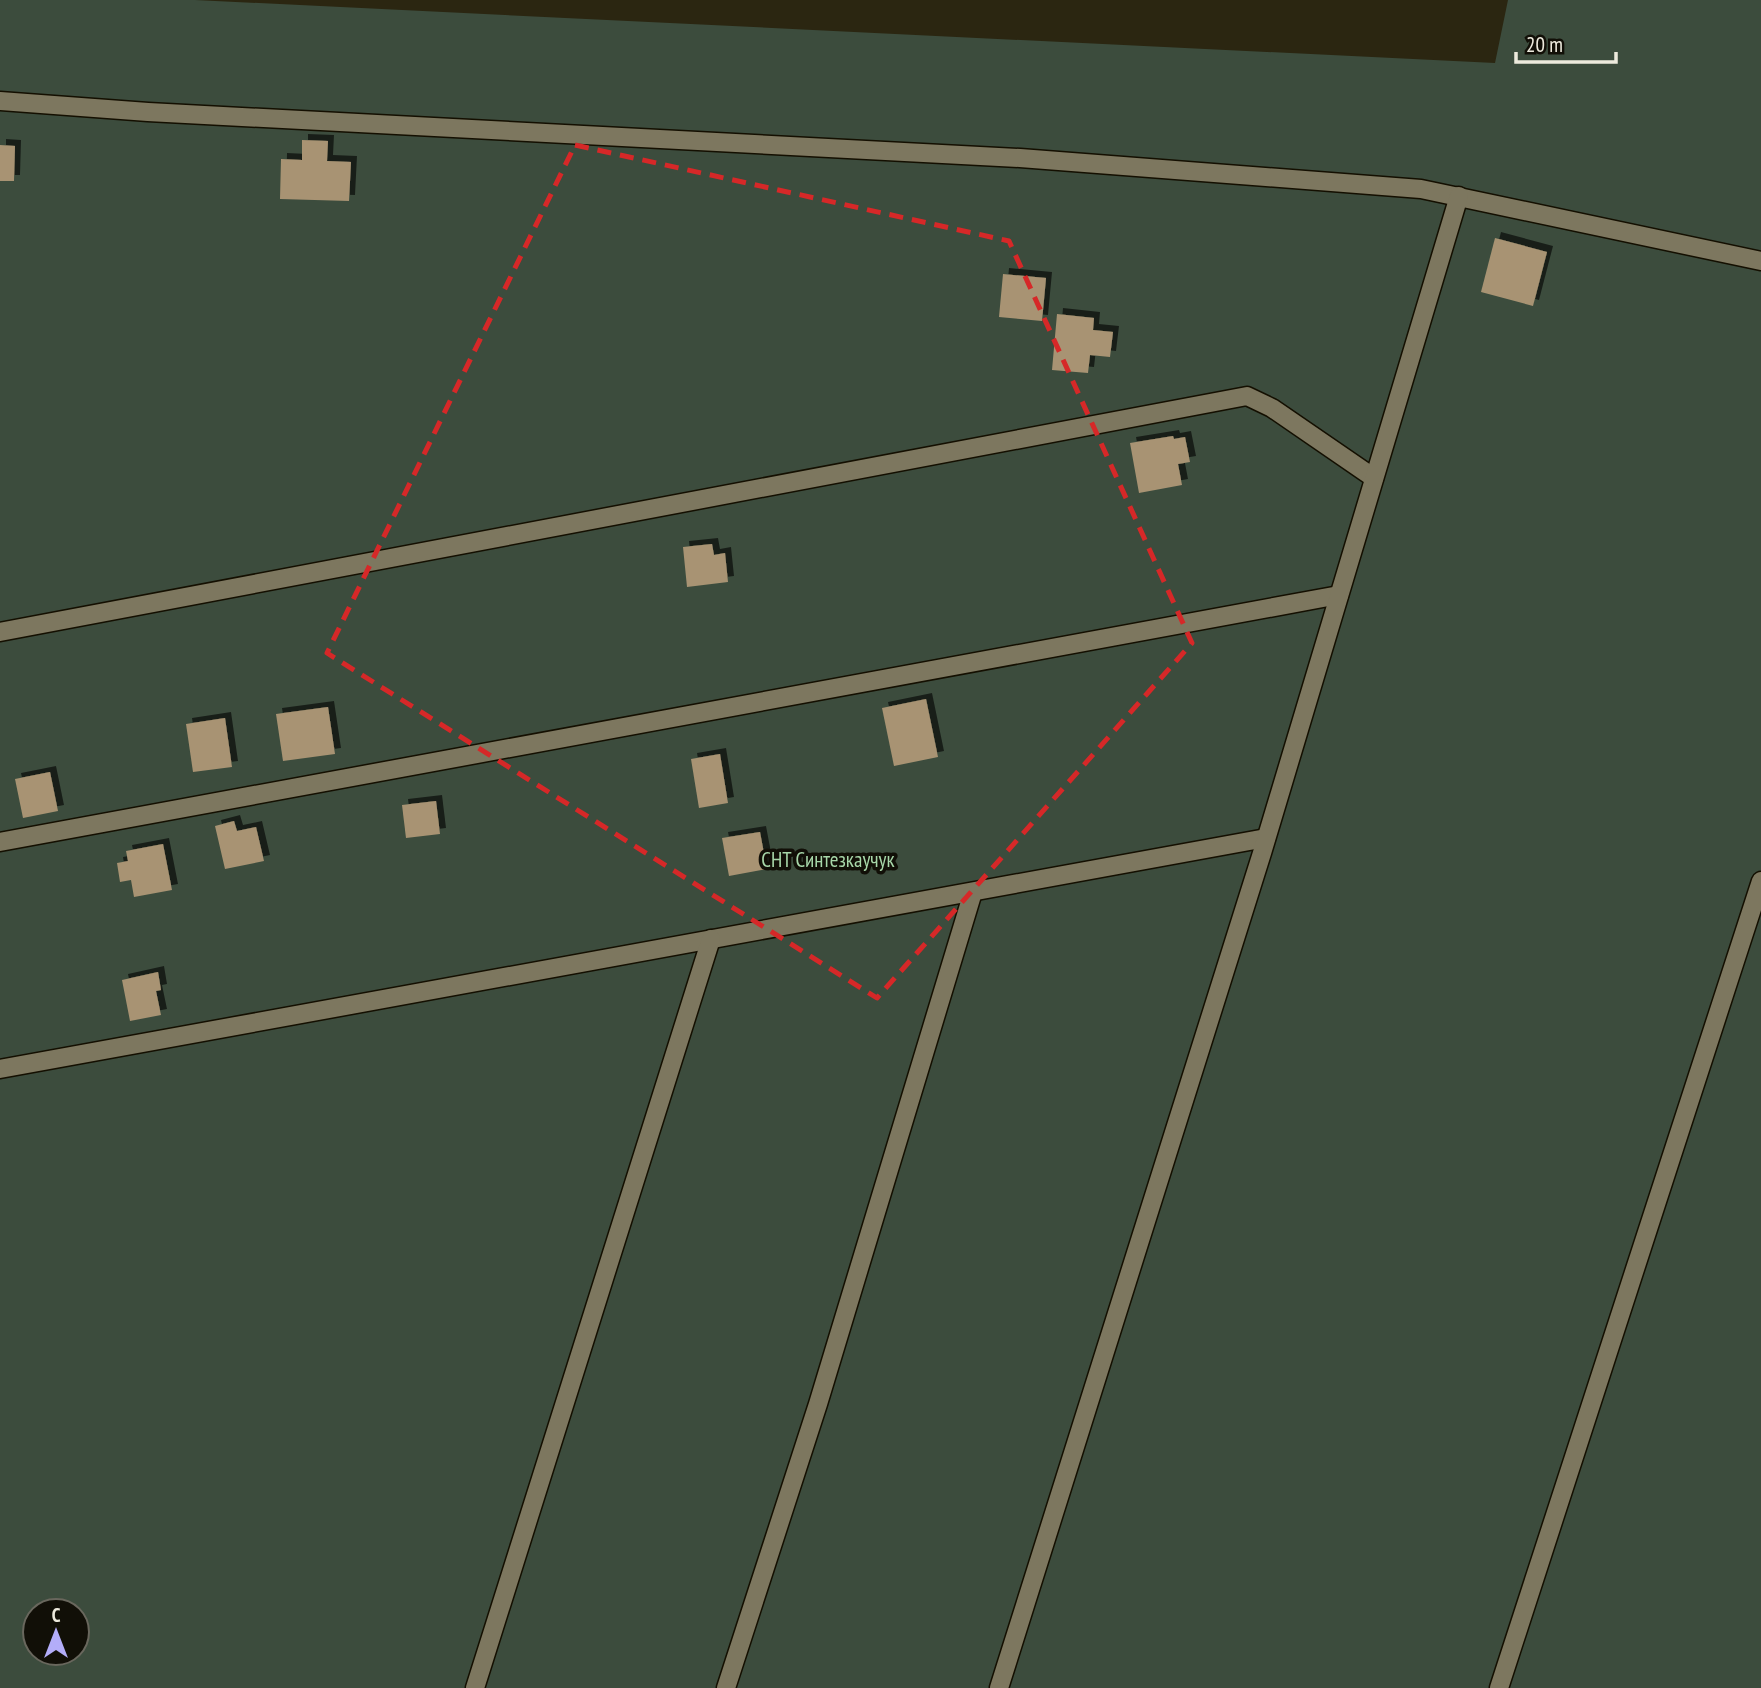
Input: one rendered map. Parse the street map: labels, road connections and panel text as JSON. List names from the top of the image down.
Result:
{
  "parks": ["СНТ Синтезкаучук"],
  "scale_bar": "20 m",
  "north": "top"
}
